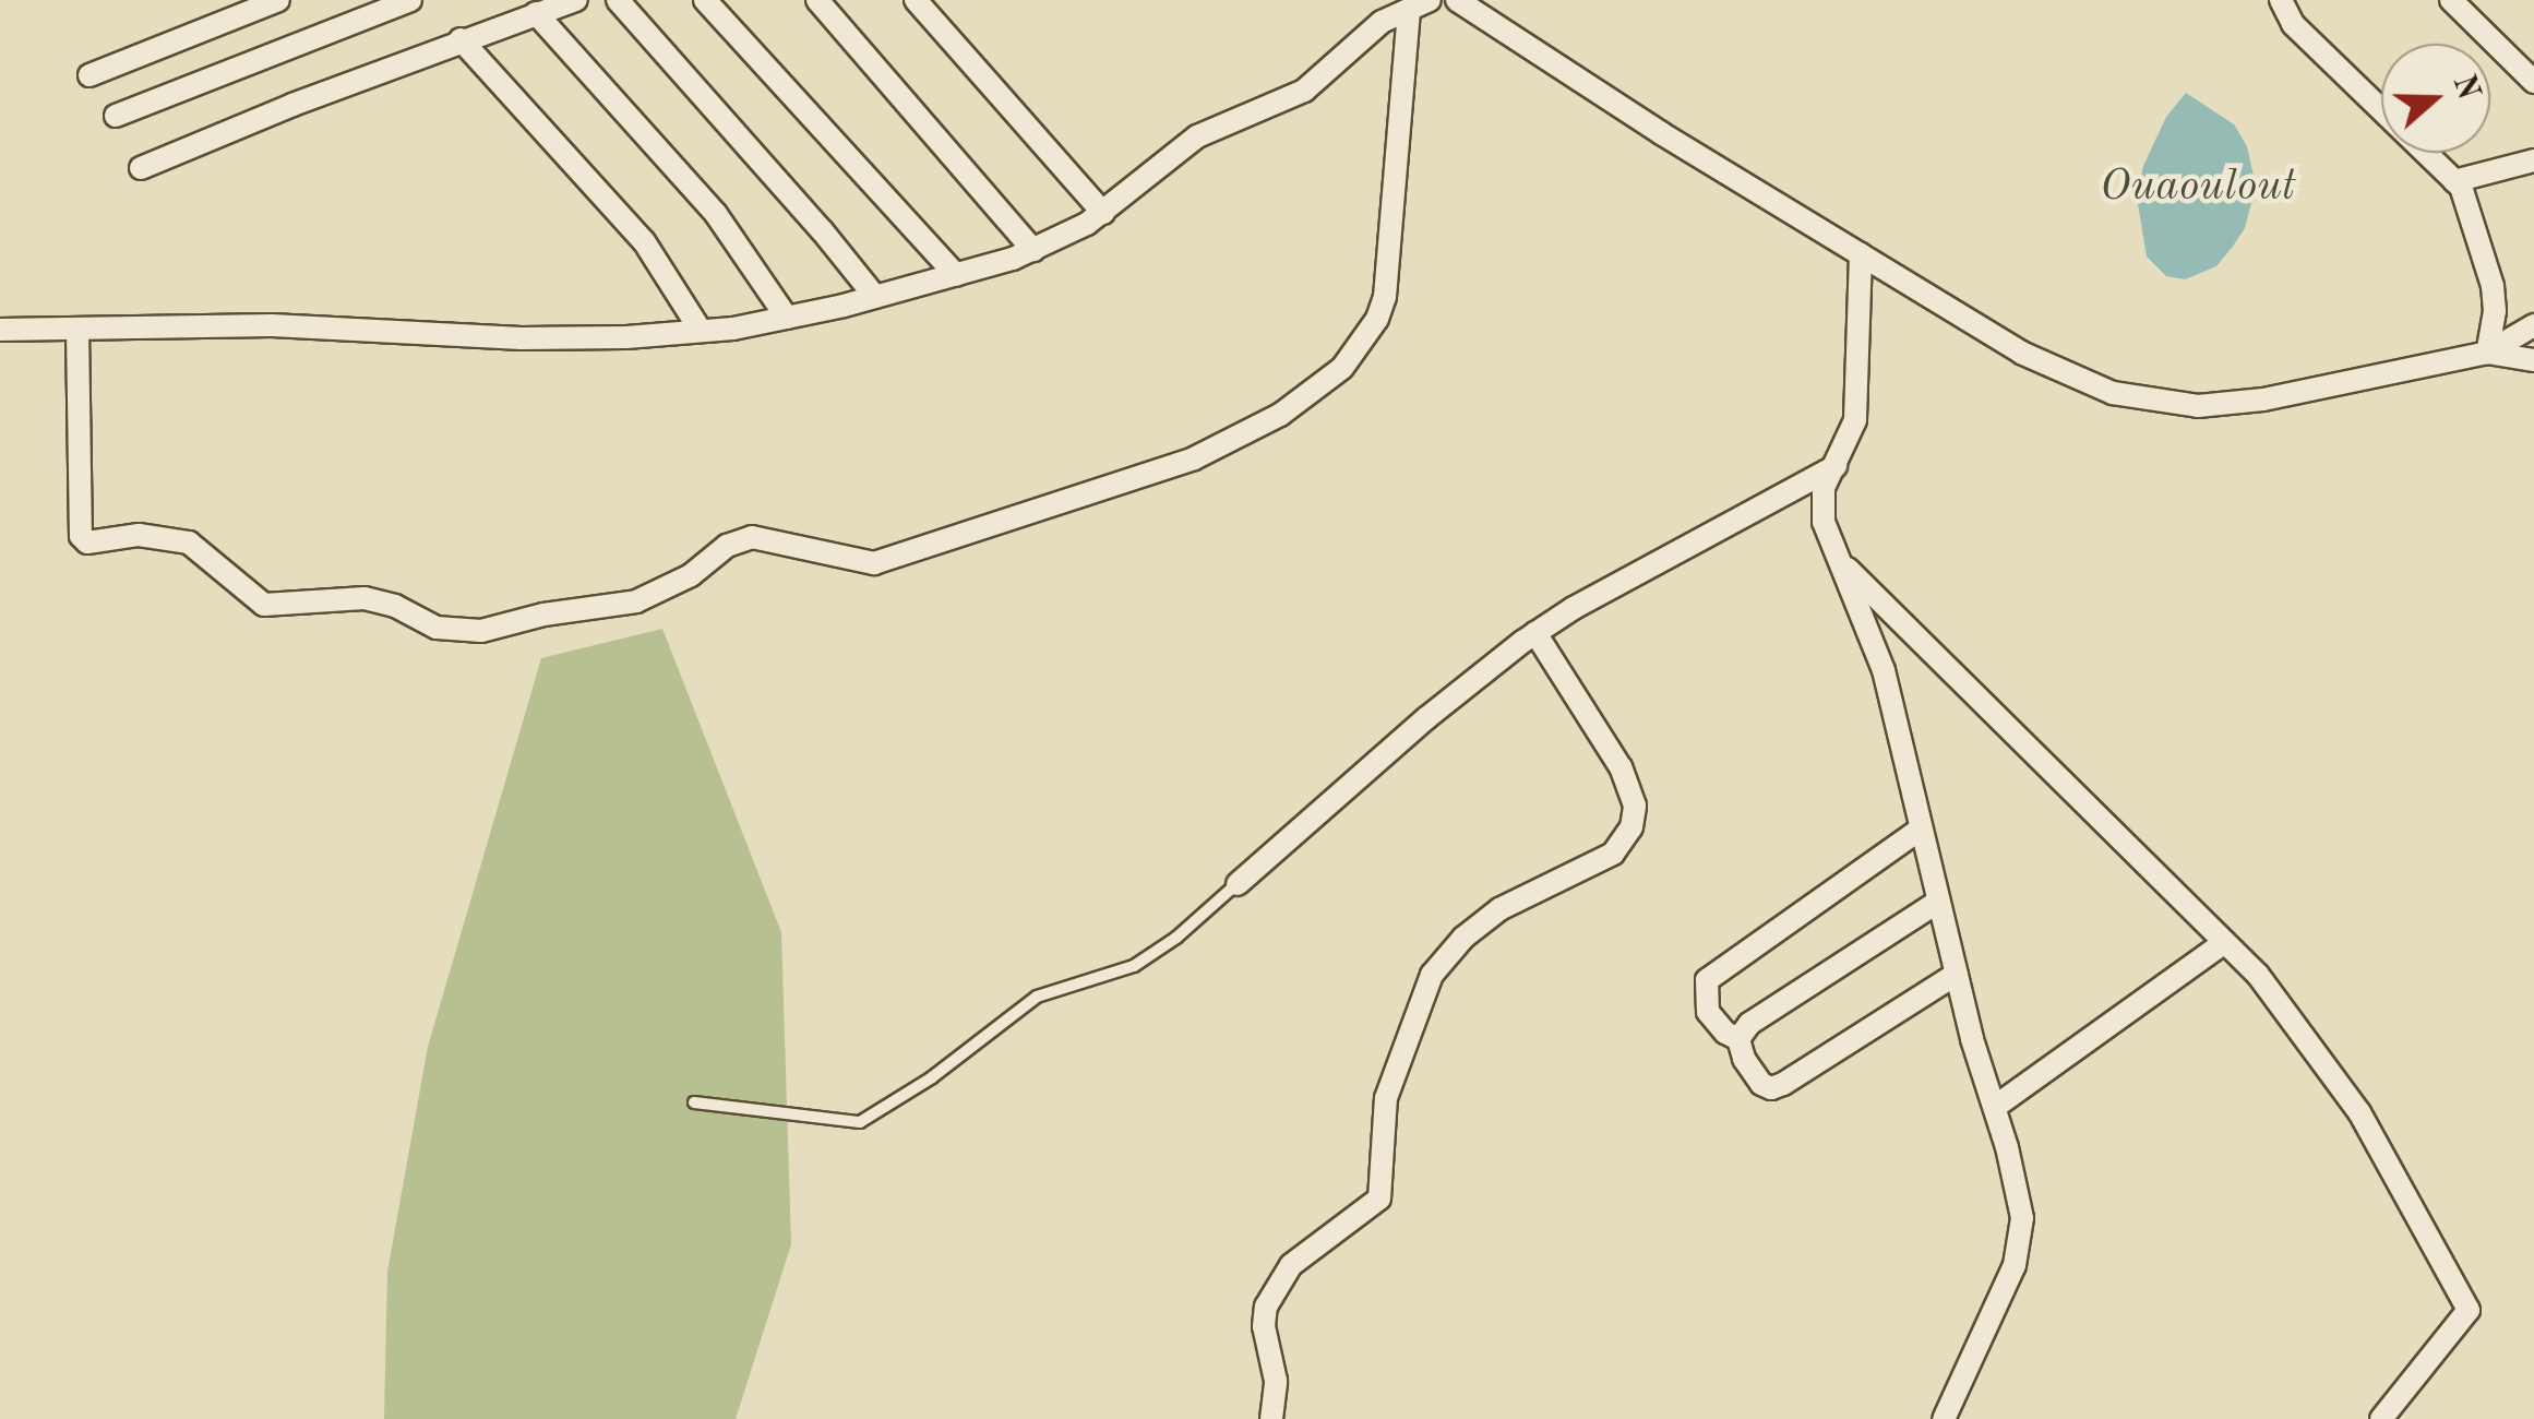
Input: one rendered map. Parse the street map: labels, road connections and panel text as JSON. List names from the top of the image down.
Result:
{
  "water": ["Ouaoulout"],
  "north": "right"
}
